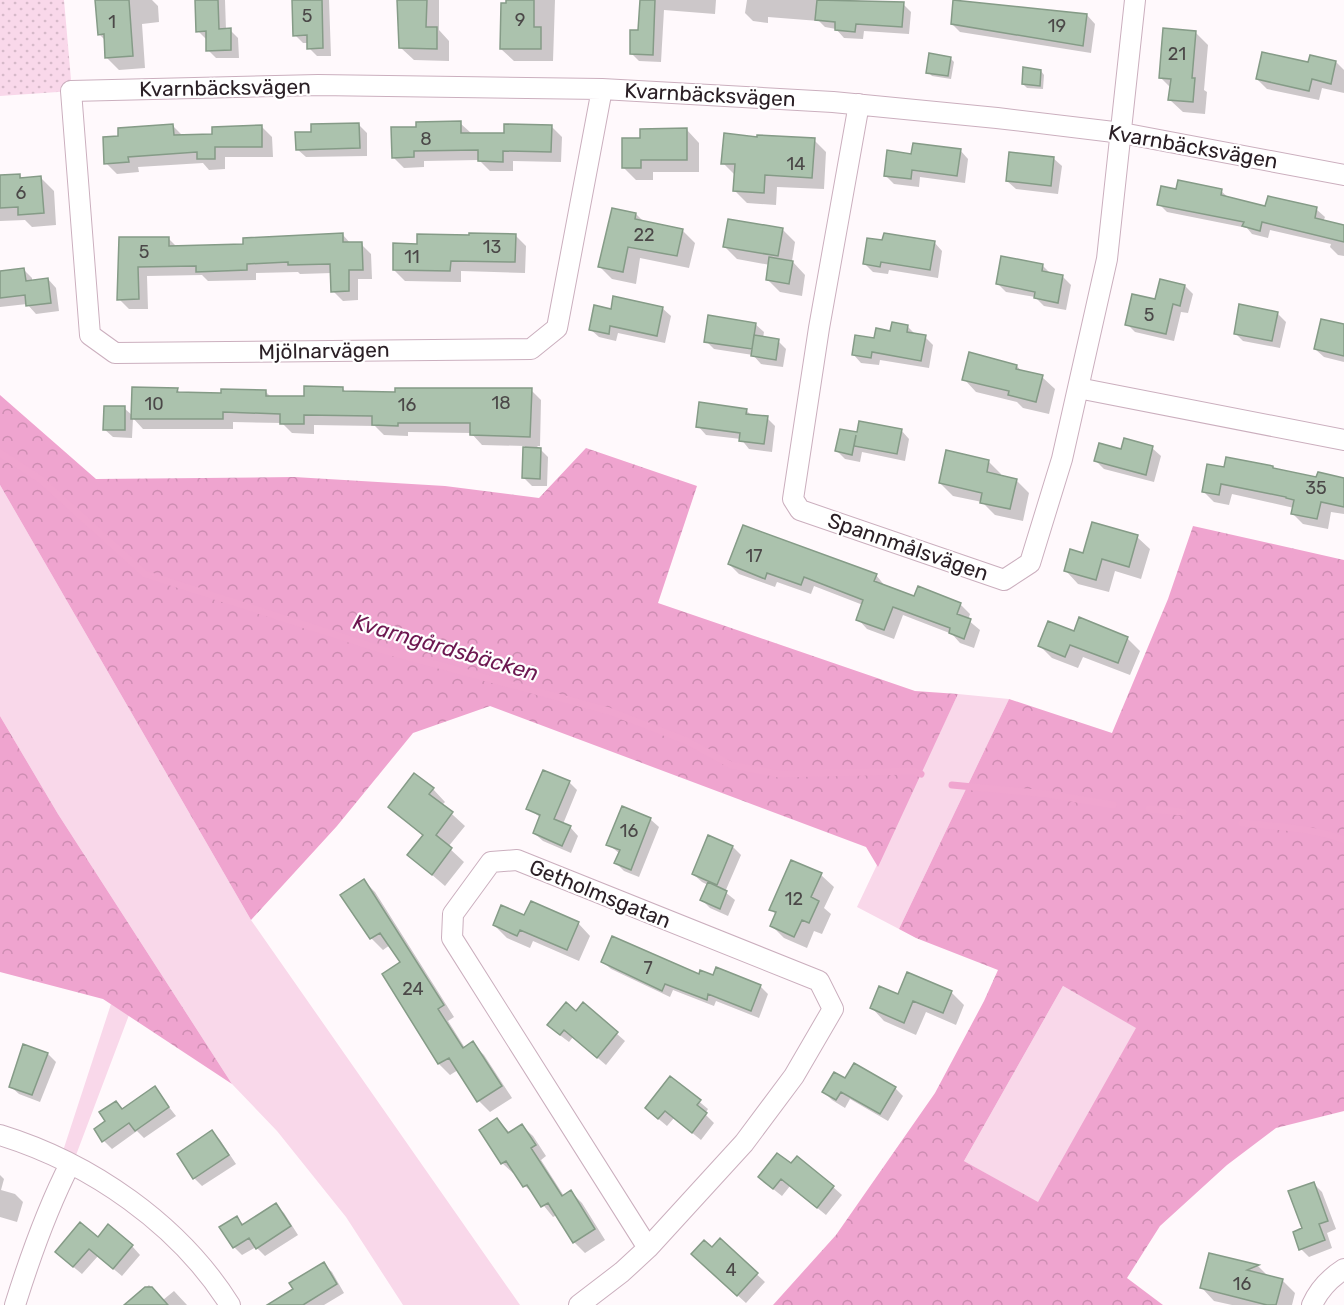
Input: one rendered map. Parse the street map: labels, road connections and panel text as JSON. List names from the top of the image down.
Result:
{
  "streets": {
    "street": [
      "Kvarnbäcksvägen",
      "Mjölnarvägen",
      "Spannmålsvägen",
      "Getholmsgatan"
    ]
  },
  "crossings": [
    ["Kvarnbäcksvägen", "Mjölnarvägen"],
    ["Kvarnbäcksvägen", "Spannmålsvägen"]
  ],
  "water": ["Kvarngårdsbäcken"],
  "house_numbers": [
    "5",
    "9",
    "1",
    "19",
    "21",
    "8",
    "14",
    "6",
    "22",
    "13",
    "5",
    "11",
    "5",
    "18",
    "10",
    "16",
    "35",
    "17",
    "16",
    "12",
    "7",
    "24",
    "4",
    "16"
  ]
}
